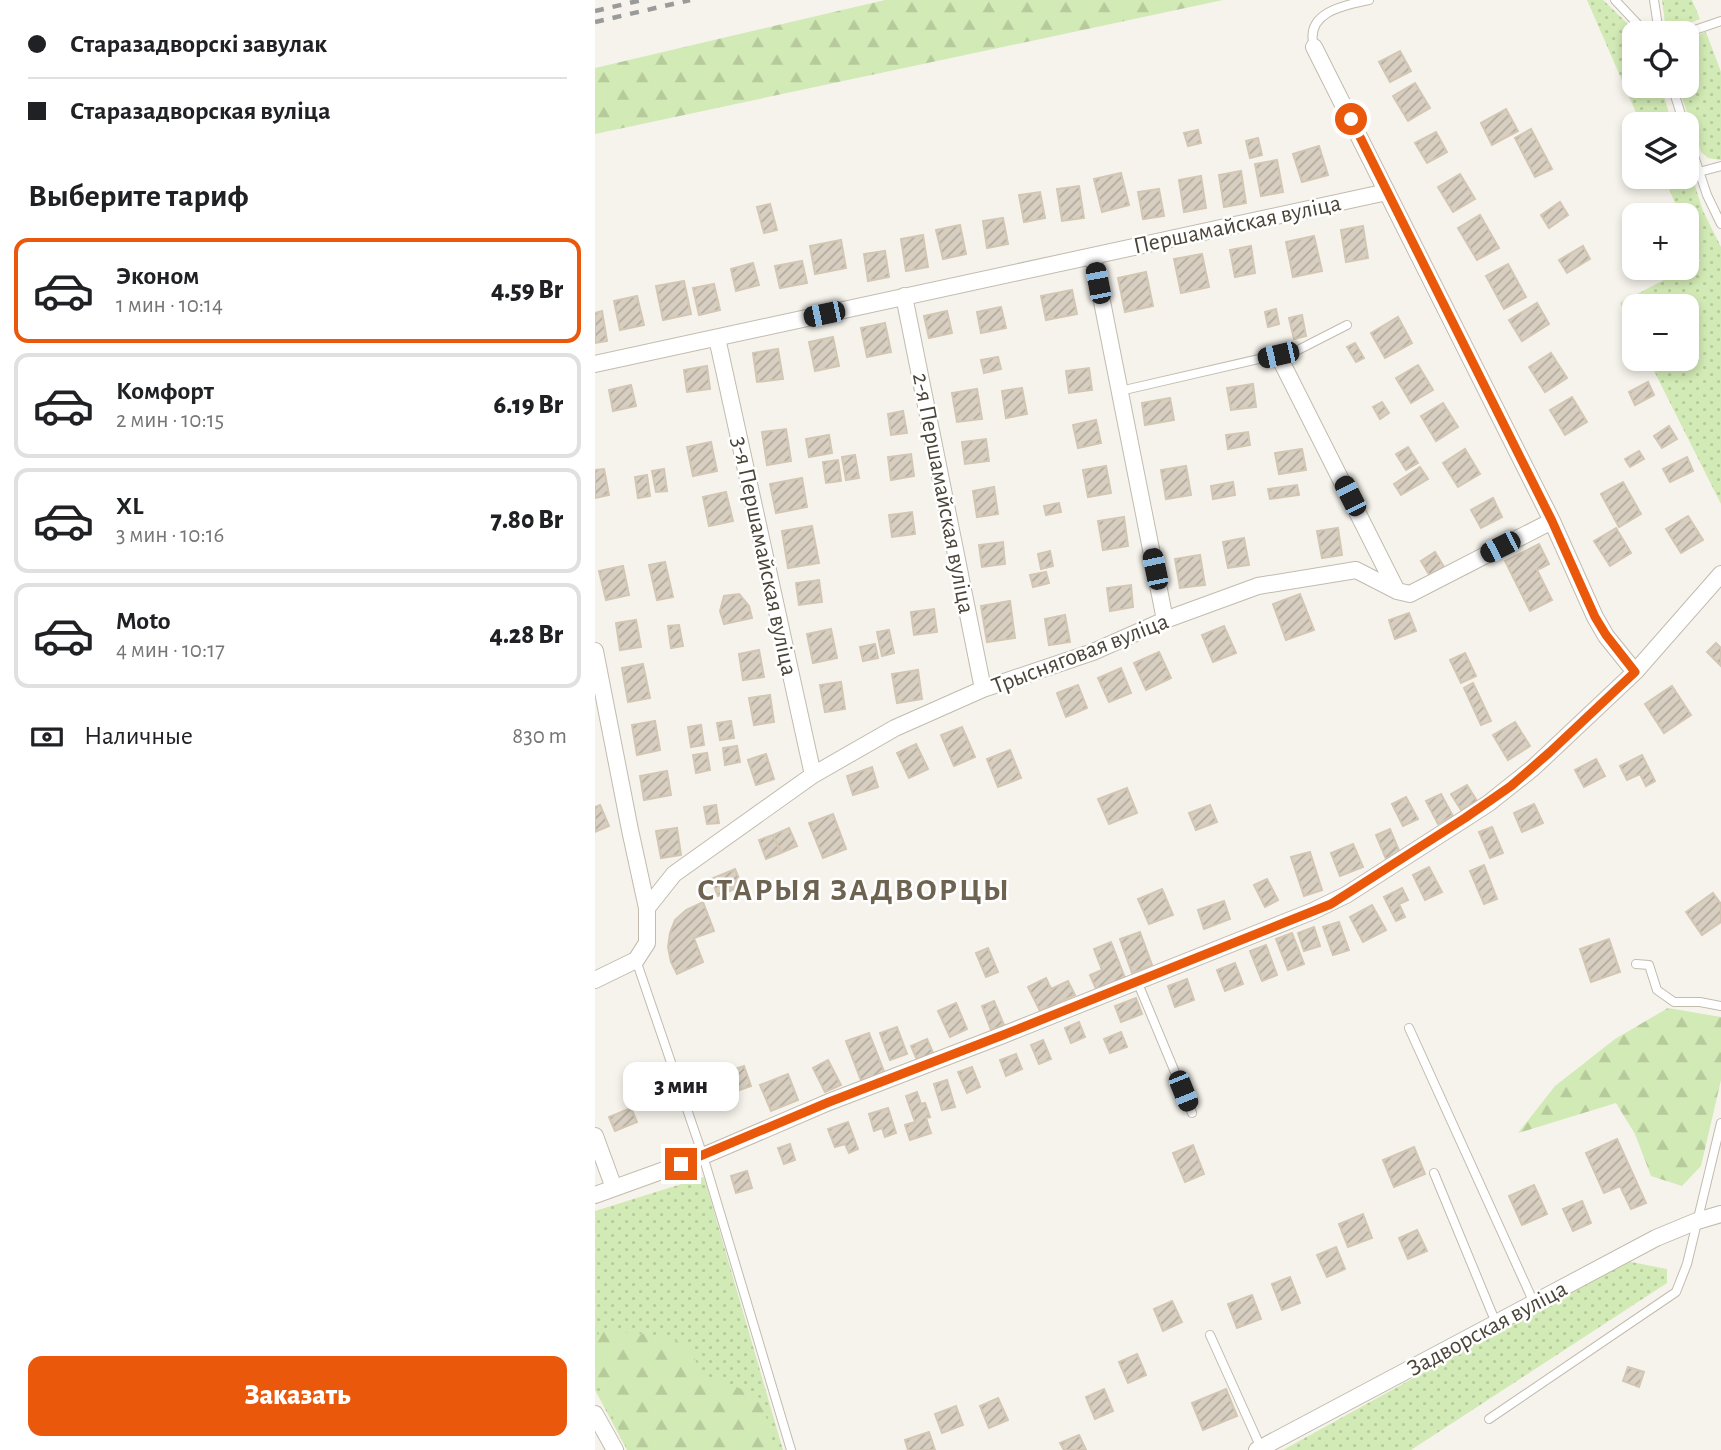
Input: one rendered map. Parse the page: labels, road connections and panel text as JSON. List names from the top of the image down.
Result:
{
  "streets": {
    "street": [
      "Першамайская вуліца",
      "2-я Першамайская вуліца",
      "3-я Першамайская вуліца",
      "Трысняговая вуліца",
      "Задворская вуліца"
    ]
  },
  "crossings": [
    ["Першамайская вуліца", "2-я Першамайская вуліца"],
    ["Першамайская вуліца", "3-я Першамайская вуліца"],
    ["2-я Першамайская вуліца", "Трысняговая вуліца"],
    ["3-я Першамайская вуліца", "Трысняговая вуліца"]
  ],
  "districts": ["СТАРЫЯ ЗАДВОРЦЫ"],
  "page": {
    "banner": ["Старазадворскі завулак", "Старазадворская вуліца"],
    "map_buttons": ["+", "−"],
    "heading": "Выберите тариф",
    "list": [
      {
        "name": "Эконом",
        "note": "1 мин · 10:14",
        "value": "4.59 Br"
      },
      {
        "name": "Комфорт",
        "note": "2 мин · 10:15",
        "value": "6.19 Br"
      },
      {
        "name": "XL",
        "note": "3 мин · 10:16",
        "value": "7.80 Br"
      },
      {
        "name": "Moto",
        "note": "4 мин · 10:17",
        "value": "4.28 Br"
      }
    ],
    "pay": ["Наличные", "830 m"],
    "bubble": "3 мин",
    "buttons": "Заказать"
  }
}
